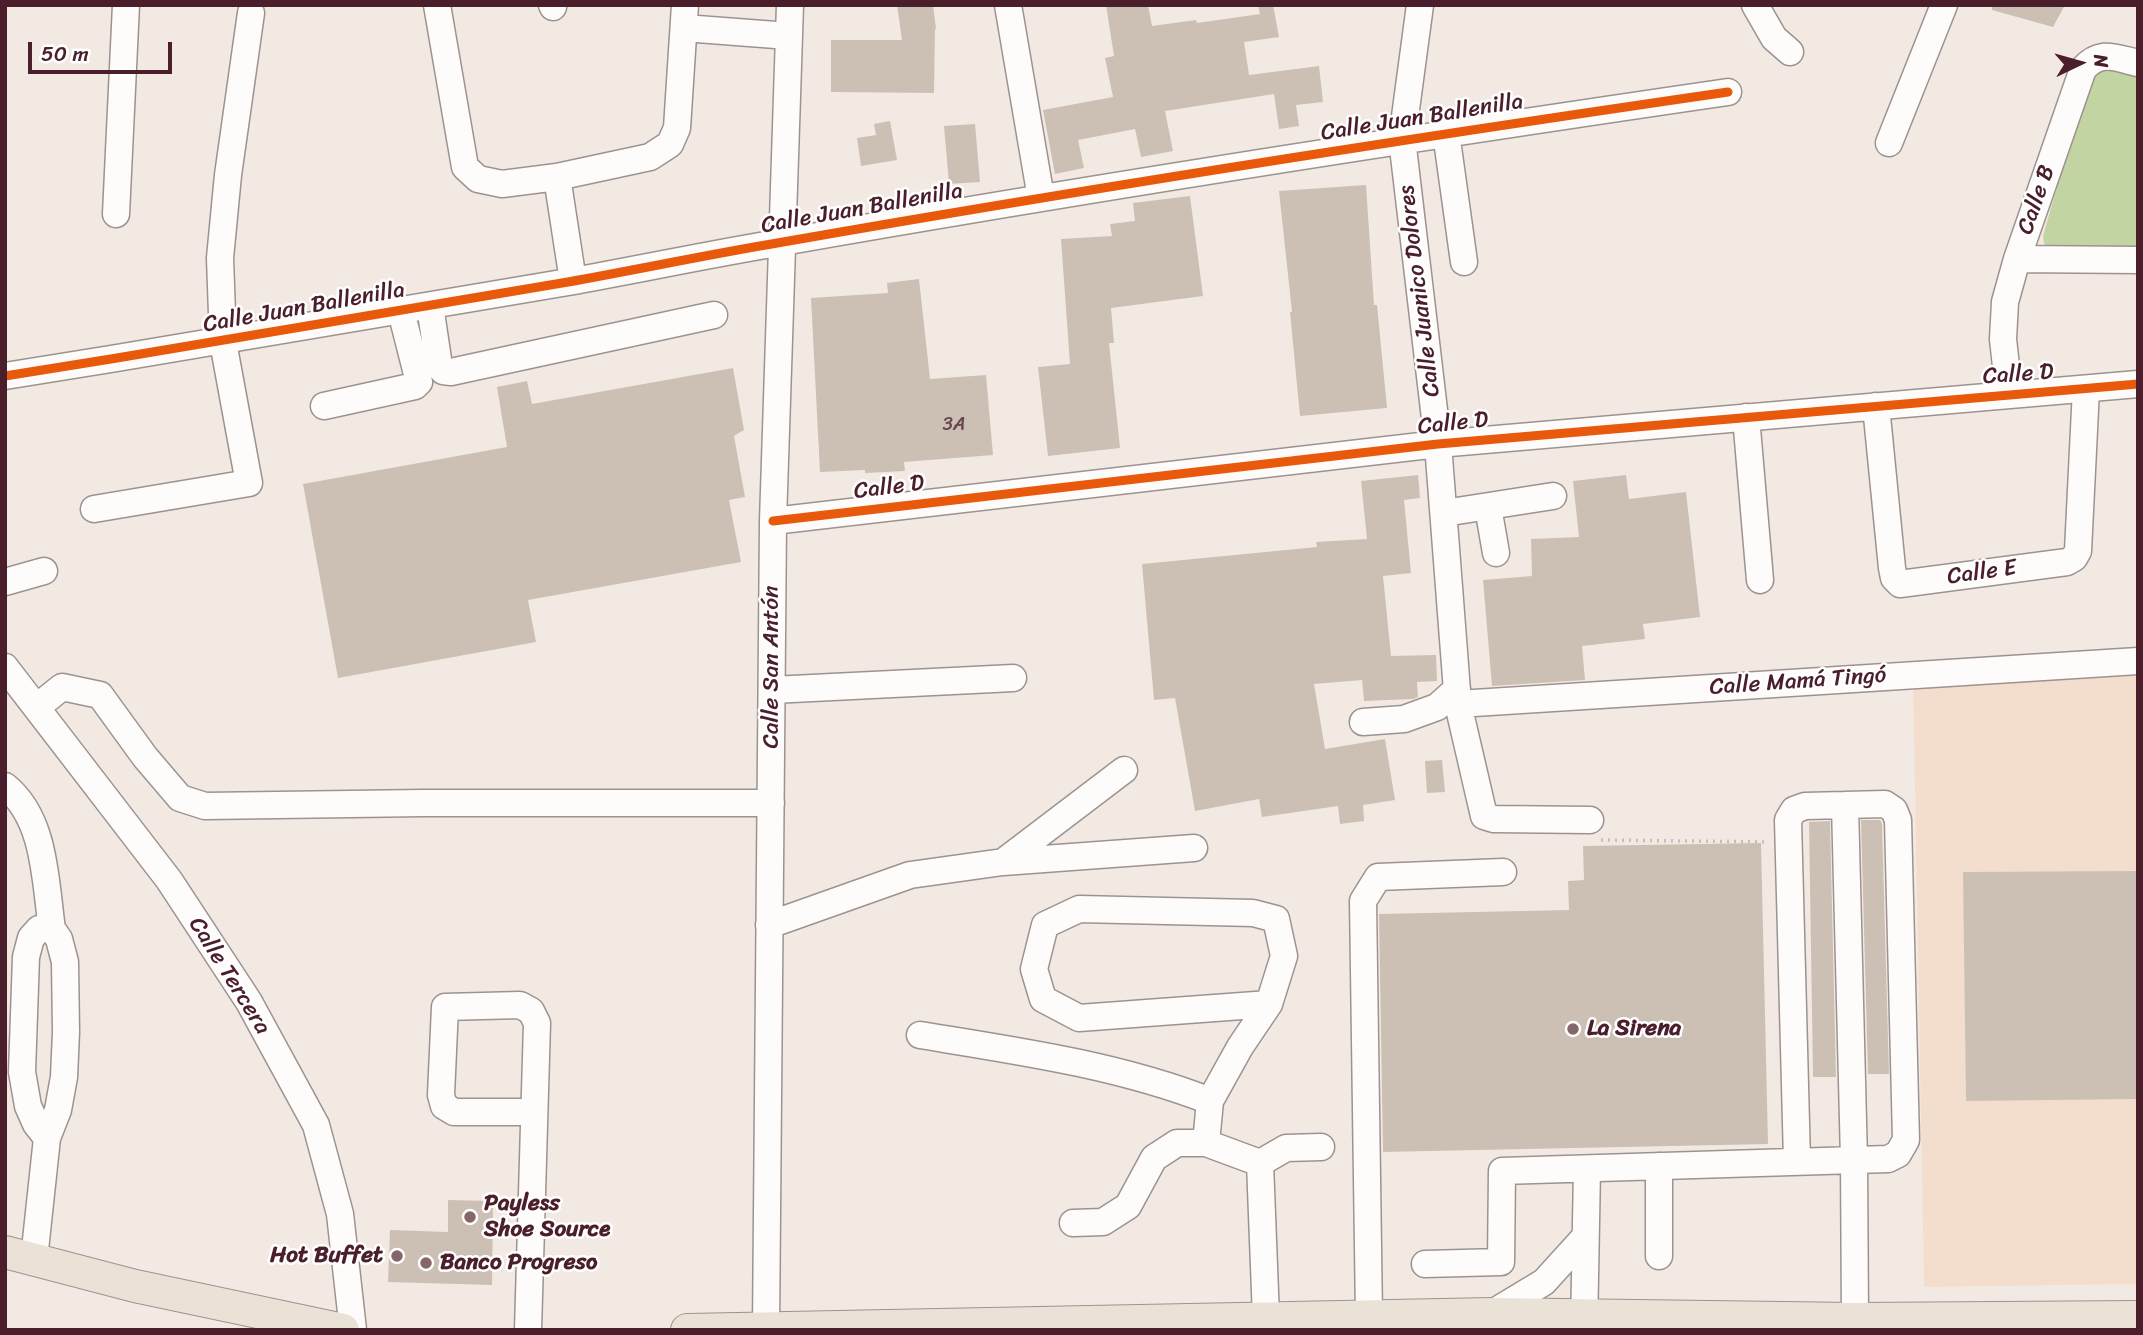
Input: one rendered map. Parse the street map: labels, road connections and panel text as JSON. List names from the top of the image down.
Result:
{
  "streets": {
    "street": [
      "Calle Juan Ballenilla",
      "Calle B",
      "Calle Juanico Dolores",
      "Calle D",
      "Calle E",
      "Calle San Antón",
      "Calle Mamá Tingó",
      "Calle Tercera"
    ]
  },
  "crossings": [
    ["Calle Juan Ballenilla", "Calle Juanico Dolores"],
    ["Calle Juan Ballenilla", "Calle San Antón"],
    ["Calle B", "Calle D"],
    ["Calle Juanico Dolores", "Calle D"],
    ["Calle Juanico Dolores", "Calle Mamá Tingó"],
    ["Calle D", "Calle E"],
    ["Calle D", "Calle San Antón"]
  ],
  "places": [
    "La Sirena",
    "Payless Shoe Source",
    "Hot Buffet",
    "Banco Progreso"
  ],
  "house_numbers": ["3A"],
  "scale_bar": "50 m",
  "north": "right"
}
